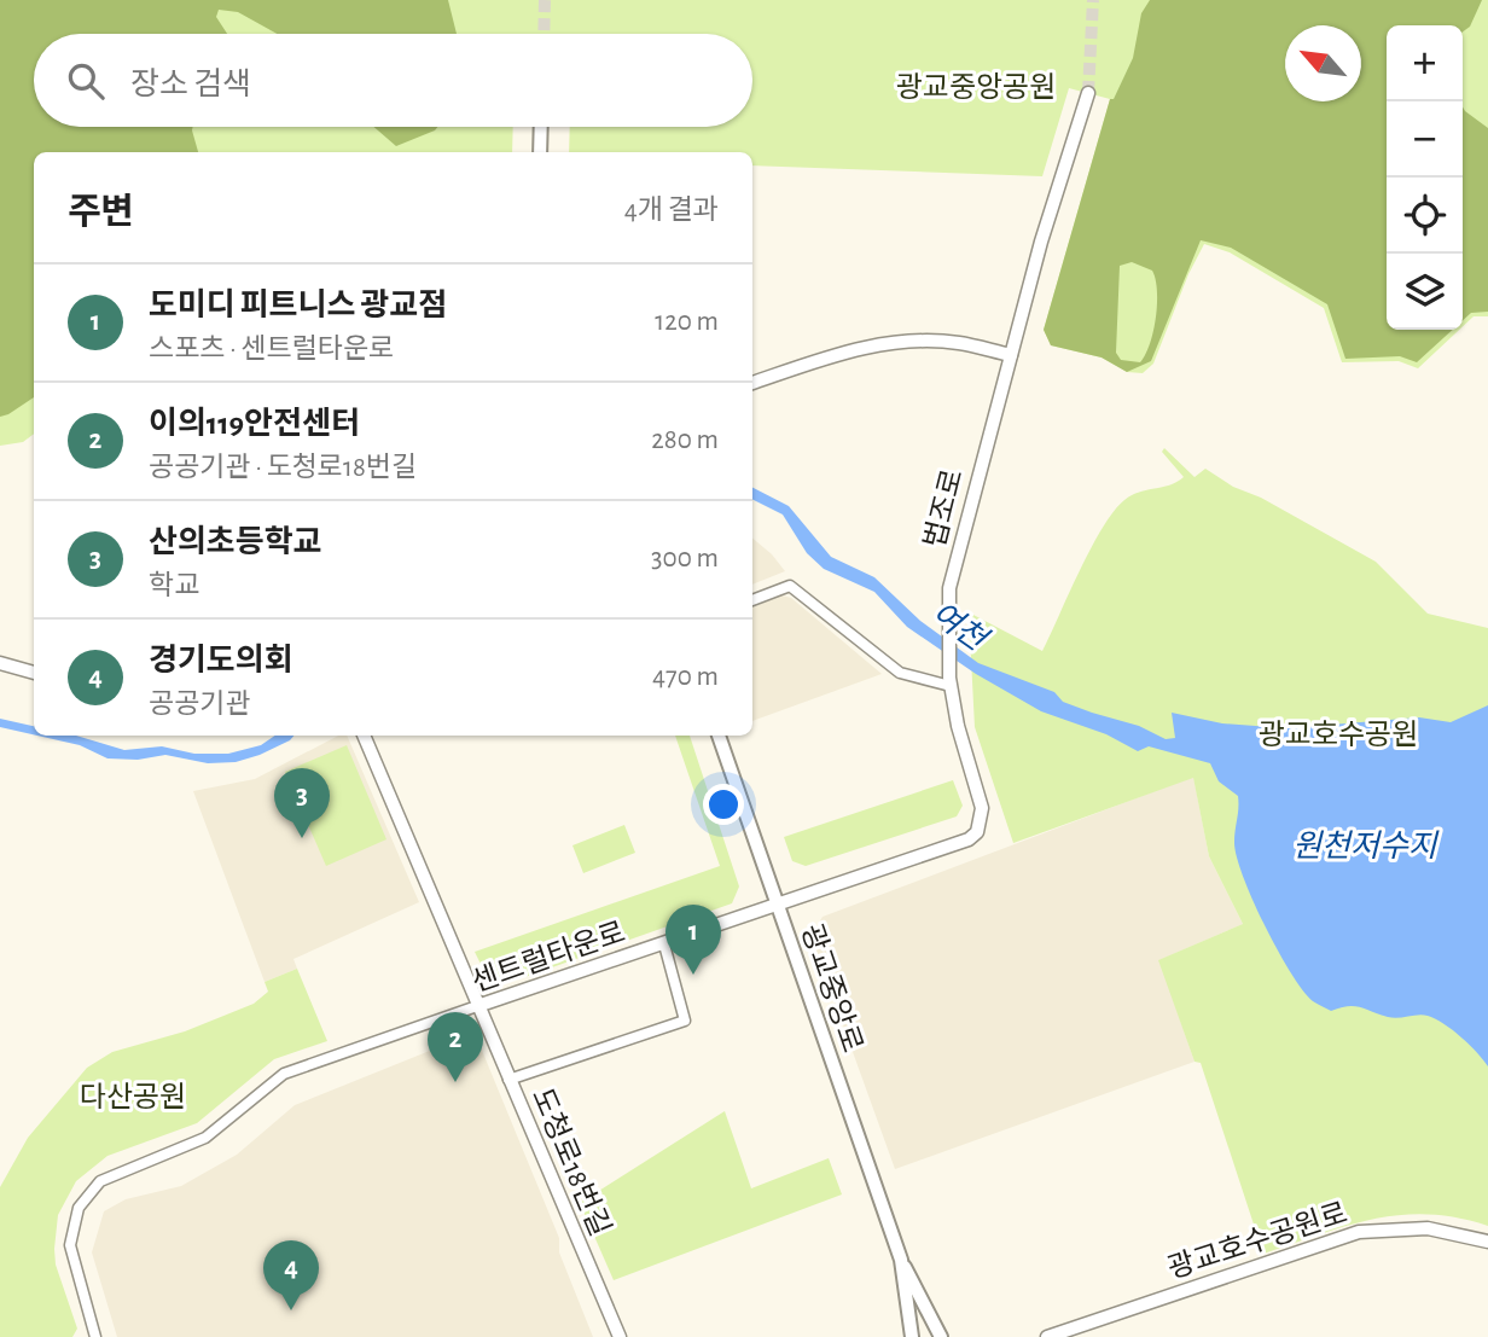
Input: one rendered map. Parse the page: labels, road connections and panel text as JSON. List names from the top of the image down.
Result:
{
  "streets": {
    "main road": ["광교중앙로"],
    "street": [
      "법조로",
      "센트럴타운로",
      "도청로18번길",
      "광교호수공원로"
    ]
  },
  "crossings": [
    ["법조로", "센트럴타운로"],
    ["법조로", "광교중앙로"],
    ["센트럴타운로", "광교중앙로"],
    ["센트럴타운로", "도청로18번길"]
  ],
  "water": ["여천", "원천저수지"],
  "parks": ["광교중앙공원", "광교호수공원", "다산공원"],
  "north": "top left",
  "page": {
    "map_buttons": ["+", "−"],
    "search": "장소 검색",
    "heading": ["주변", "4개 결과"],
    "list": [
      {
        "mark": "1",
        "name": "도미디 피트니스 광교점",
        "note": "스포츠 · 센트럴타운로",
        "value": "120 m"
      },
      {
        "mark": "2",
        "name": "이의119안전센터",
        "note": "공공기관 · 도청로18번길",
        "value": "280 m"
      },
      {
        "mark": "3",
        "name": "산의초등학교",
        "note": "학교",
        "value": "300 m"
      },
      {
        "mark": "4",
        "name": "경기도의회",
        "note": "공공기관",
        "value": "470 m"
      }
    ],
    "pins": [
      "3",
      "1",
      "2",
      "4"
    ]
  }
}
